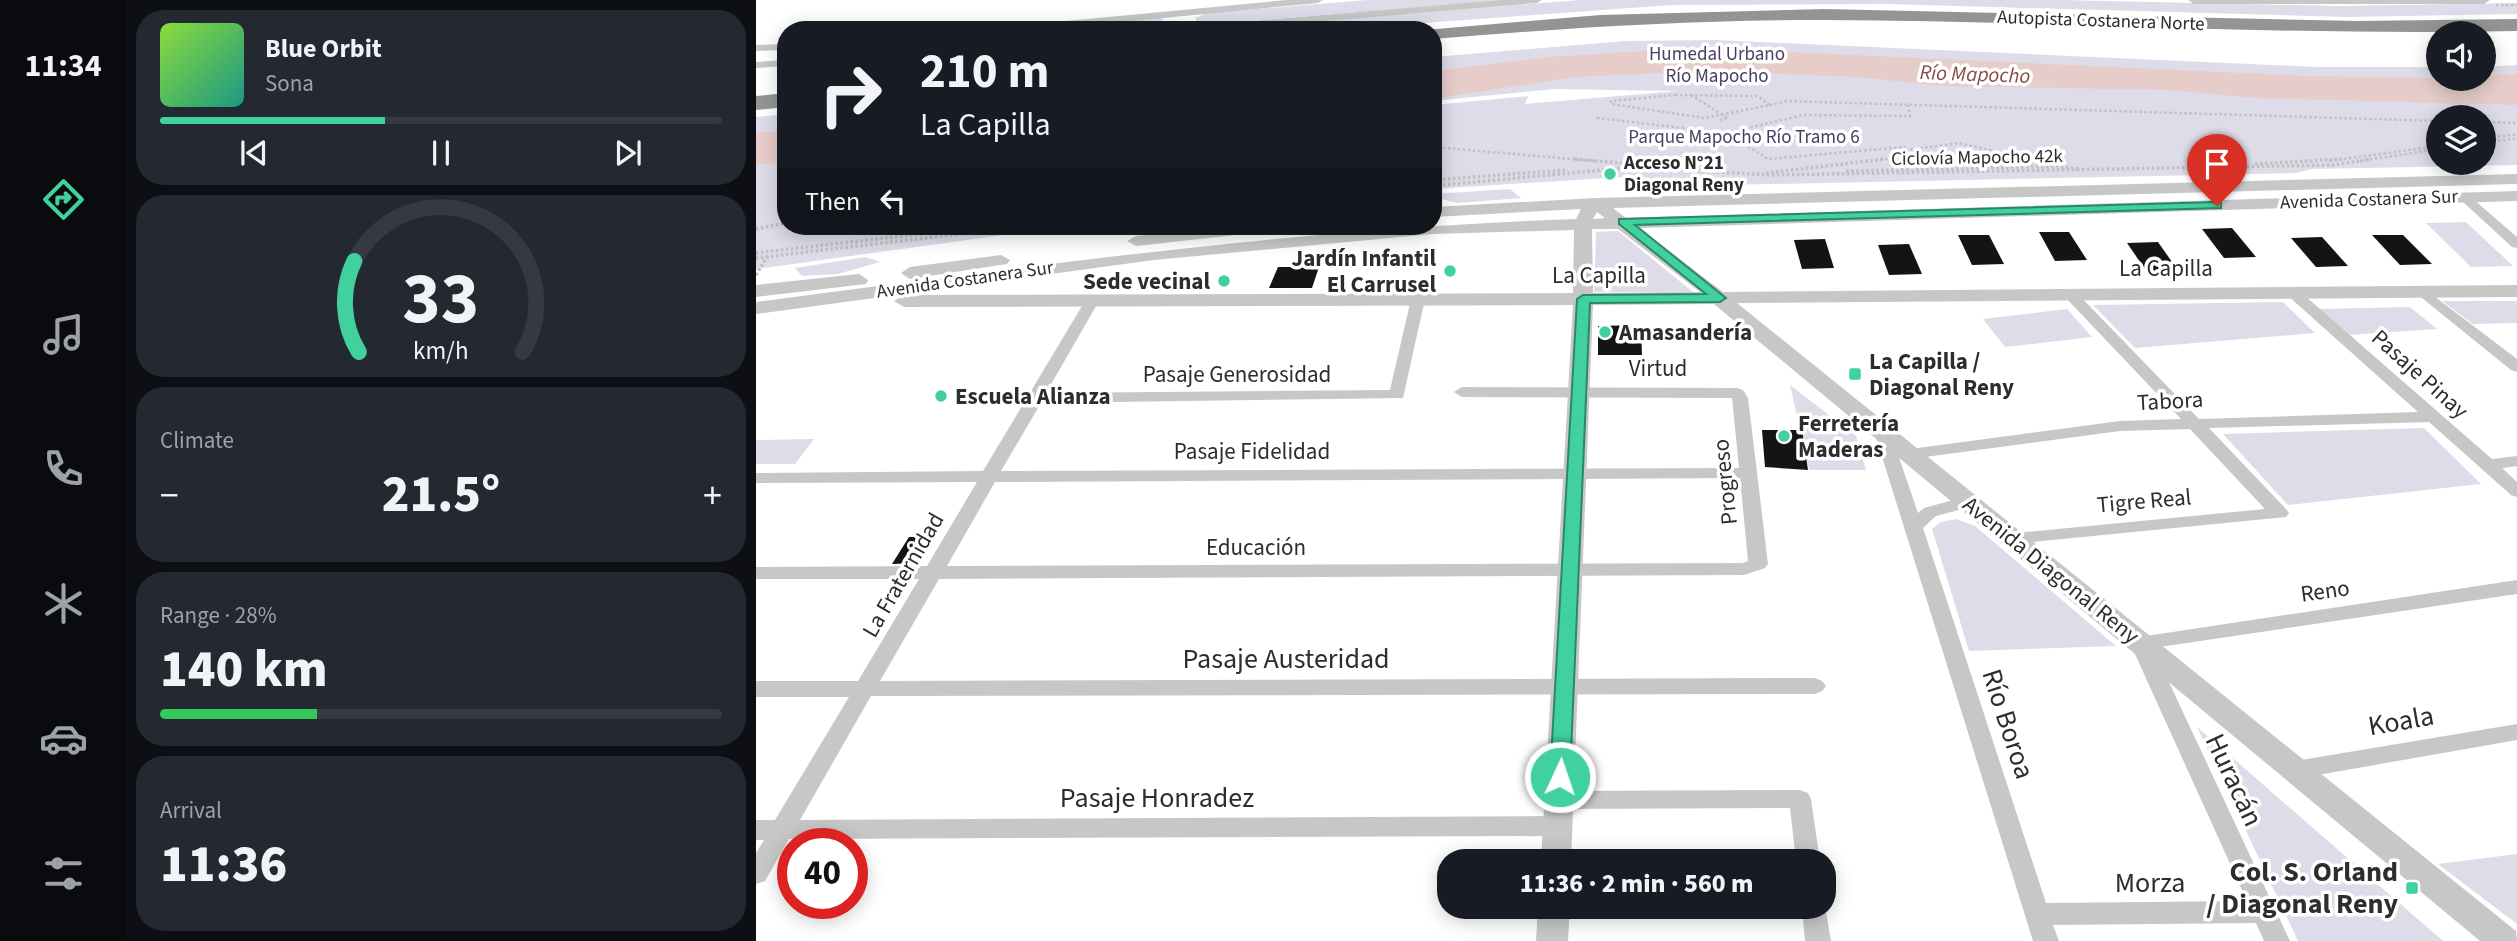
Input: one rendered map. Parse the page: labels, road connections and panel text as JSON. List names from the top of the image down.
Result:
{
  "streets": {
    "highway": ["Autopista Costanera Norte"],
    "street": [
      "Avenida Costanera Sur",
      "La Capilla",
      "Virtud",
      "Pasaje Generosidad",
      "Pasaje Pinay",
      "Tabora",
      "Pasaje Fidelidad",
      "Progreso",
      "Tigre Real",
      "Educación",
      "Avenida Diagonal Reny",
      "La Fraternidad",
      "Reno",
      "Pasaje Austeridad",
      "Koala",
      "Río Boroa",
      "Huracán",
      "Pasaje Honradez",
      "Morza"
    ],
    "path": ["Ciclovía Mapocho 42k"]
  },
  "crossings": [
    ["Avenida Costanera Sur", "La Capilla"],
    ["Avenida Costanera Sur", "Avenida Diagonal Reny"],
    ["La Capilla", "Pasaje Generosidad"],
    ["La Capilla", "Pasaje Pinay"],
    ["La Capilla", "Avenida Diagonal Reny"],
    ["La Capilla", "La Fraternidad"],
    ["Virtud", "Progreso"],
    ["Pasaje Generosidad", "La Fraternidad"],
    ["Pasaje Pinay", "Tabora"],
    ["Tabora", "Tigre Real"],
    ["Tabora", "Avenida Diagonal Reny"],
    ["Pasaje Fidelidad", "Progreso"],
    ["Pasaje Fidelidad", "La Fraternidad"],
    ["Progreso", "Educación"],
    ["Tigre Real", "Avenida Diagonal Reny"],
    ["Educación", "La Fraternidad"],
    ["Avenida Diagonal Reny", "Reno"],
    ["Avenida Diagonal Reny", "Koala"],
    ["Avenida Diagonal Reny", "Río Boroa"],
    ["Avenida Diagonal Reny", "Huracán"],
    ["La Fraternidad", "Pasaje Austeridad"],
    ["Reno", "Huracán"],
    ["Río Boroa", "Morza"],
    ["Huracán", "Morza"]
  ],
  "water": ["Río Mapocho"],
  "parks": ["Humedal Urbano Río Mapocho", "Parque Mapocho Río Tramo 6"],
  "places": {
    "other": [
      "Acceso N°21 Diagonal Reny",
      "Jardín Infantil El Carrusel",
      "Sede vecinal",
      "Amasandería",
      "Escuela Alianza",
      "Ferretería Maderas"
    ],
    "transit": ["La Capilla / Diagonal Reny", "Col. S. Orland / Diagonal Reny"]
  },
  "page": {
    "tabs": "11:34",
    "turn": ["210 m", "La Capilla"],
    "song": ["Blue Orbit", "Sona"],
    "then": "Then",
    "tile": [
      "Climate",
      ["Range · 28%", "140 km"],
      ["Arrival", "11:36"]
    ],
    "heat": ["−", "21.5°", "+"],
    "limit": "40",
    "trip": "11:36 · 2 min · 560 m",
    "gauge": ["33", "km/h"]
  }
}
